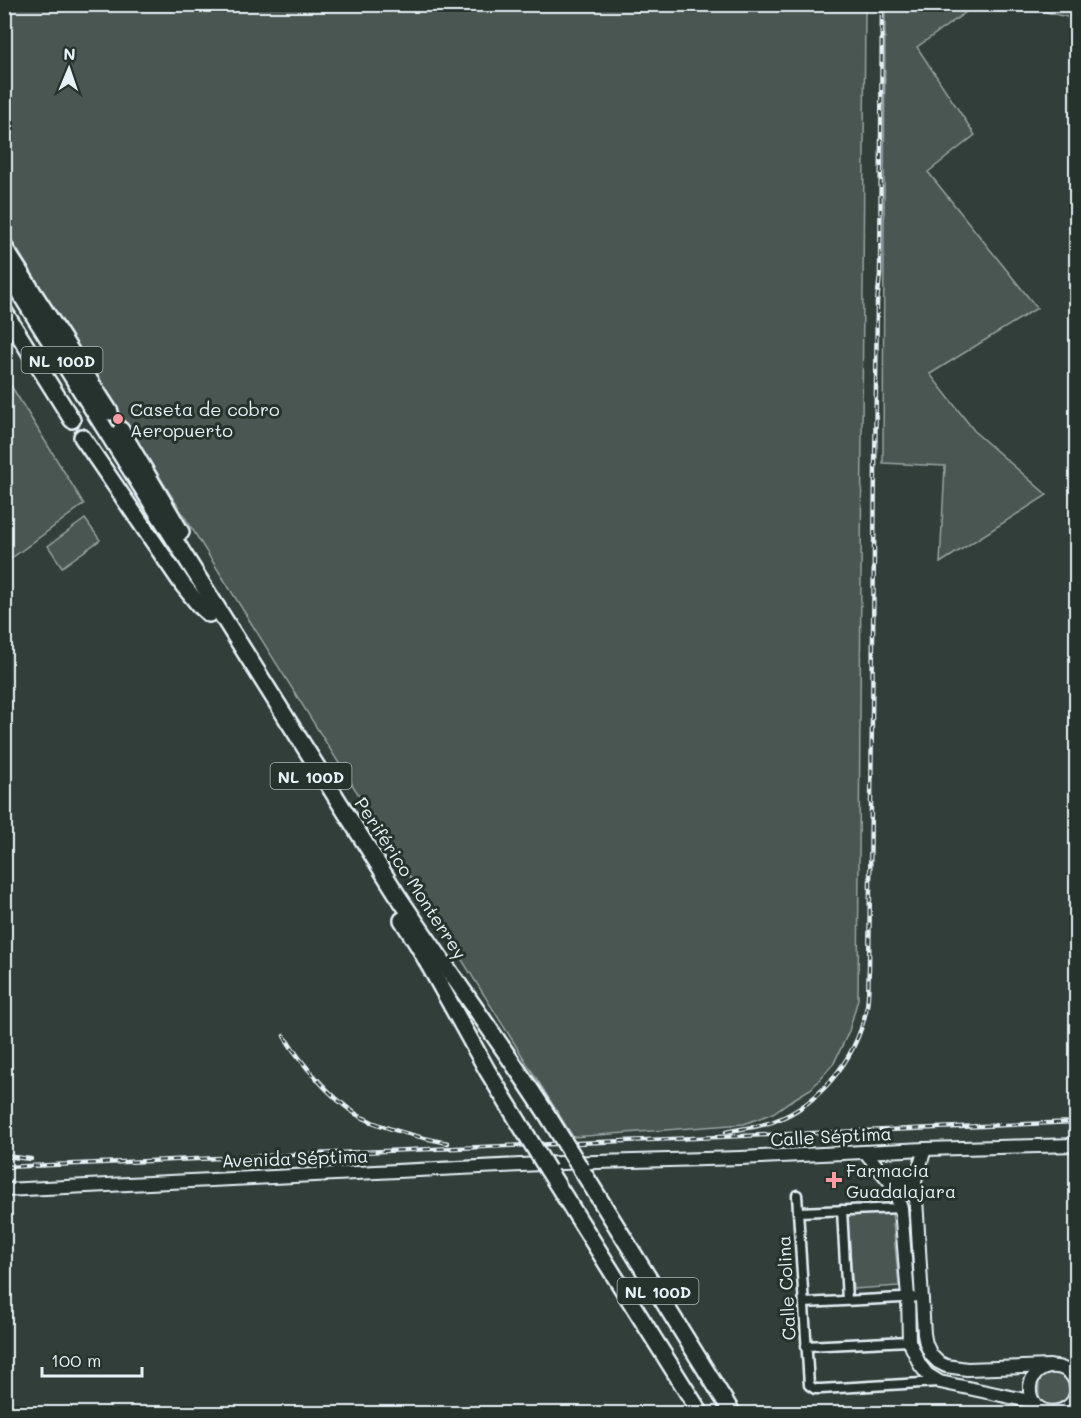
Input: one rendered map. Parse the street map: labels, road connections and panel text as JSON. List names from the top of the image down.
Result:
{
  "streets": {
    "highway": ["NL 100D", "Periférico Monterrey"],
    "street": ["Calle Séptima", "Avenida Séptima", "Calle Colina"]
  },
  "crossings": [
    ["Periférico Monterrey", "Calle Séptima"],
    ["Periférico Monterrey", "Avenida Séptima"],
    ["Calle Séptima", "Avenida Séptima"]
  ],
  "places": {
    "other": ["Caseta de cobro Aeropuerto"],
    "health": ["Farmacia Guadalajara"]
  },
  "scale_bar": "100 m",
  "north": "top"
}
